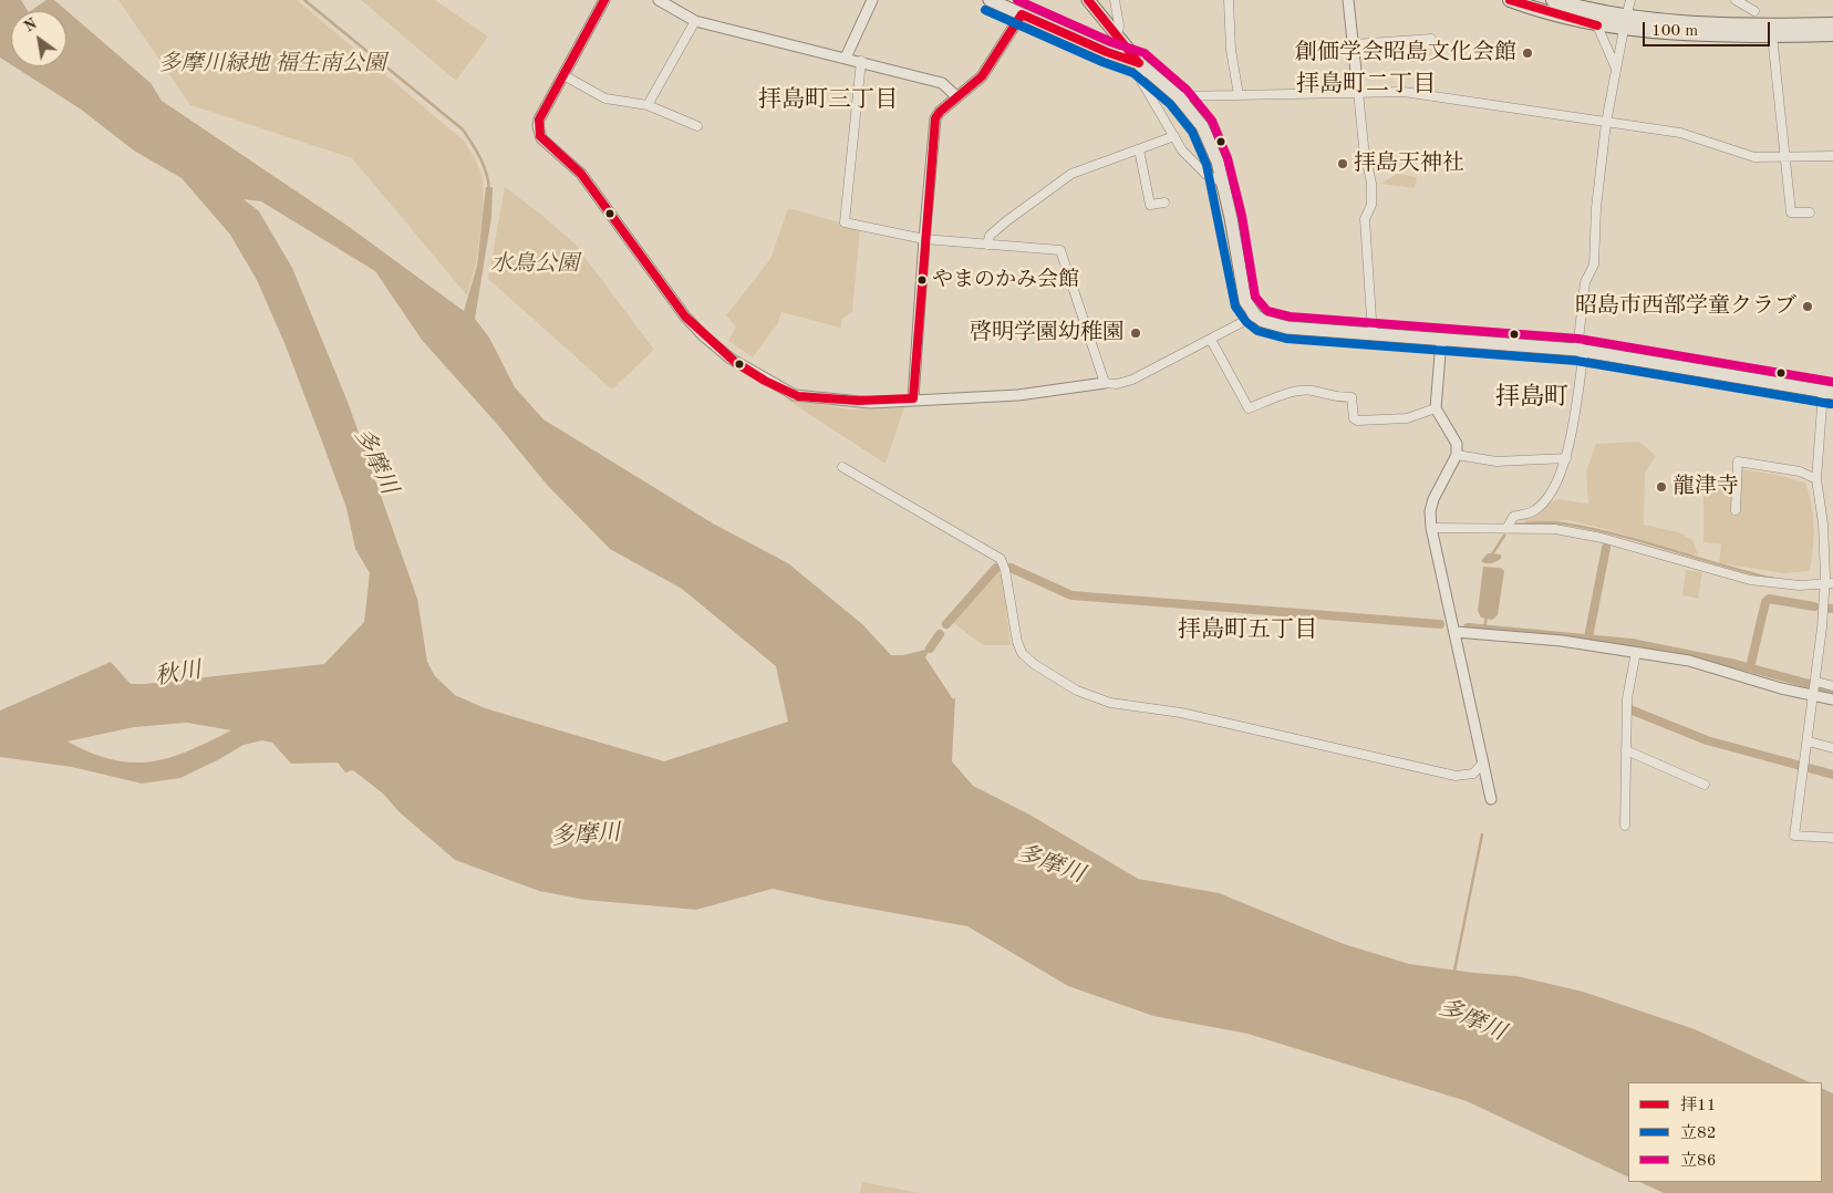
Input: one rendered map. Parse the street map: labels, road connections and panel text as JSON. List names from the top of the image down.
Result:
{
  "districts": [
    "拝島町二丁目",
    "拝島町三丁目",
    "拝島町",
    "拝島町五丁目"
  ],
  "water": ["多摩川", "秋川"],
  "parks": ["多摩川緑地 福生南公園", "水鳥公園"],
  "places": [
    "創価学会昭島文化会館",
    "拝島天神社",
    "やまのかみ会館",
    "昭島市西部学童クラブ",
    "啓明学園幼稚園",
    "龍津寺"
  ],
  "lines": ["transit line 拝11", "transit line 立86", "transit line 立82"],
  "legend": ["拝11", "立82", "立86"],
  "scale_bar": "100 m",
  "north": "top left"
}
